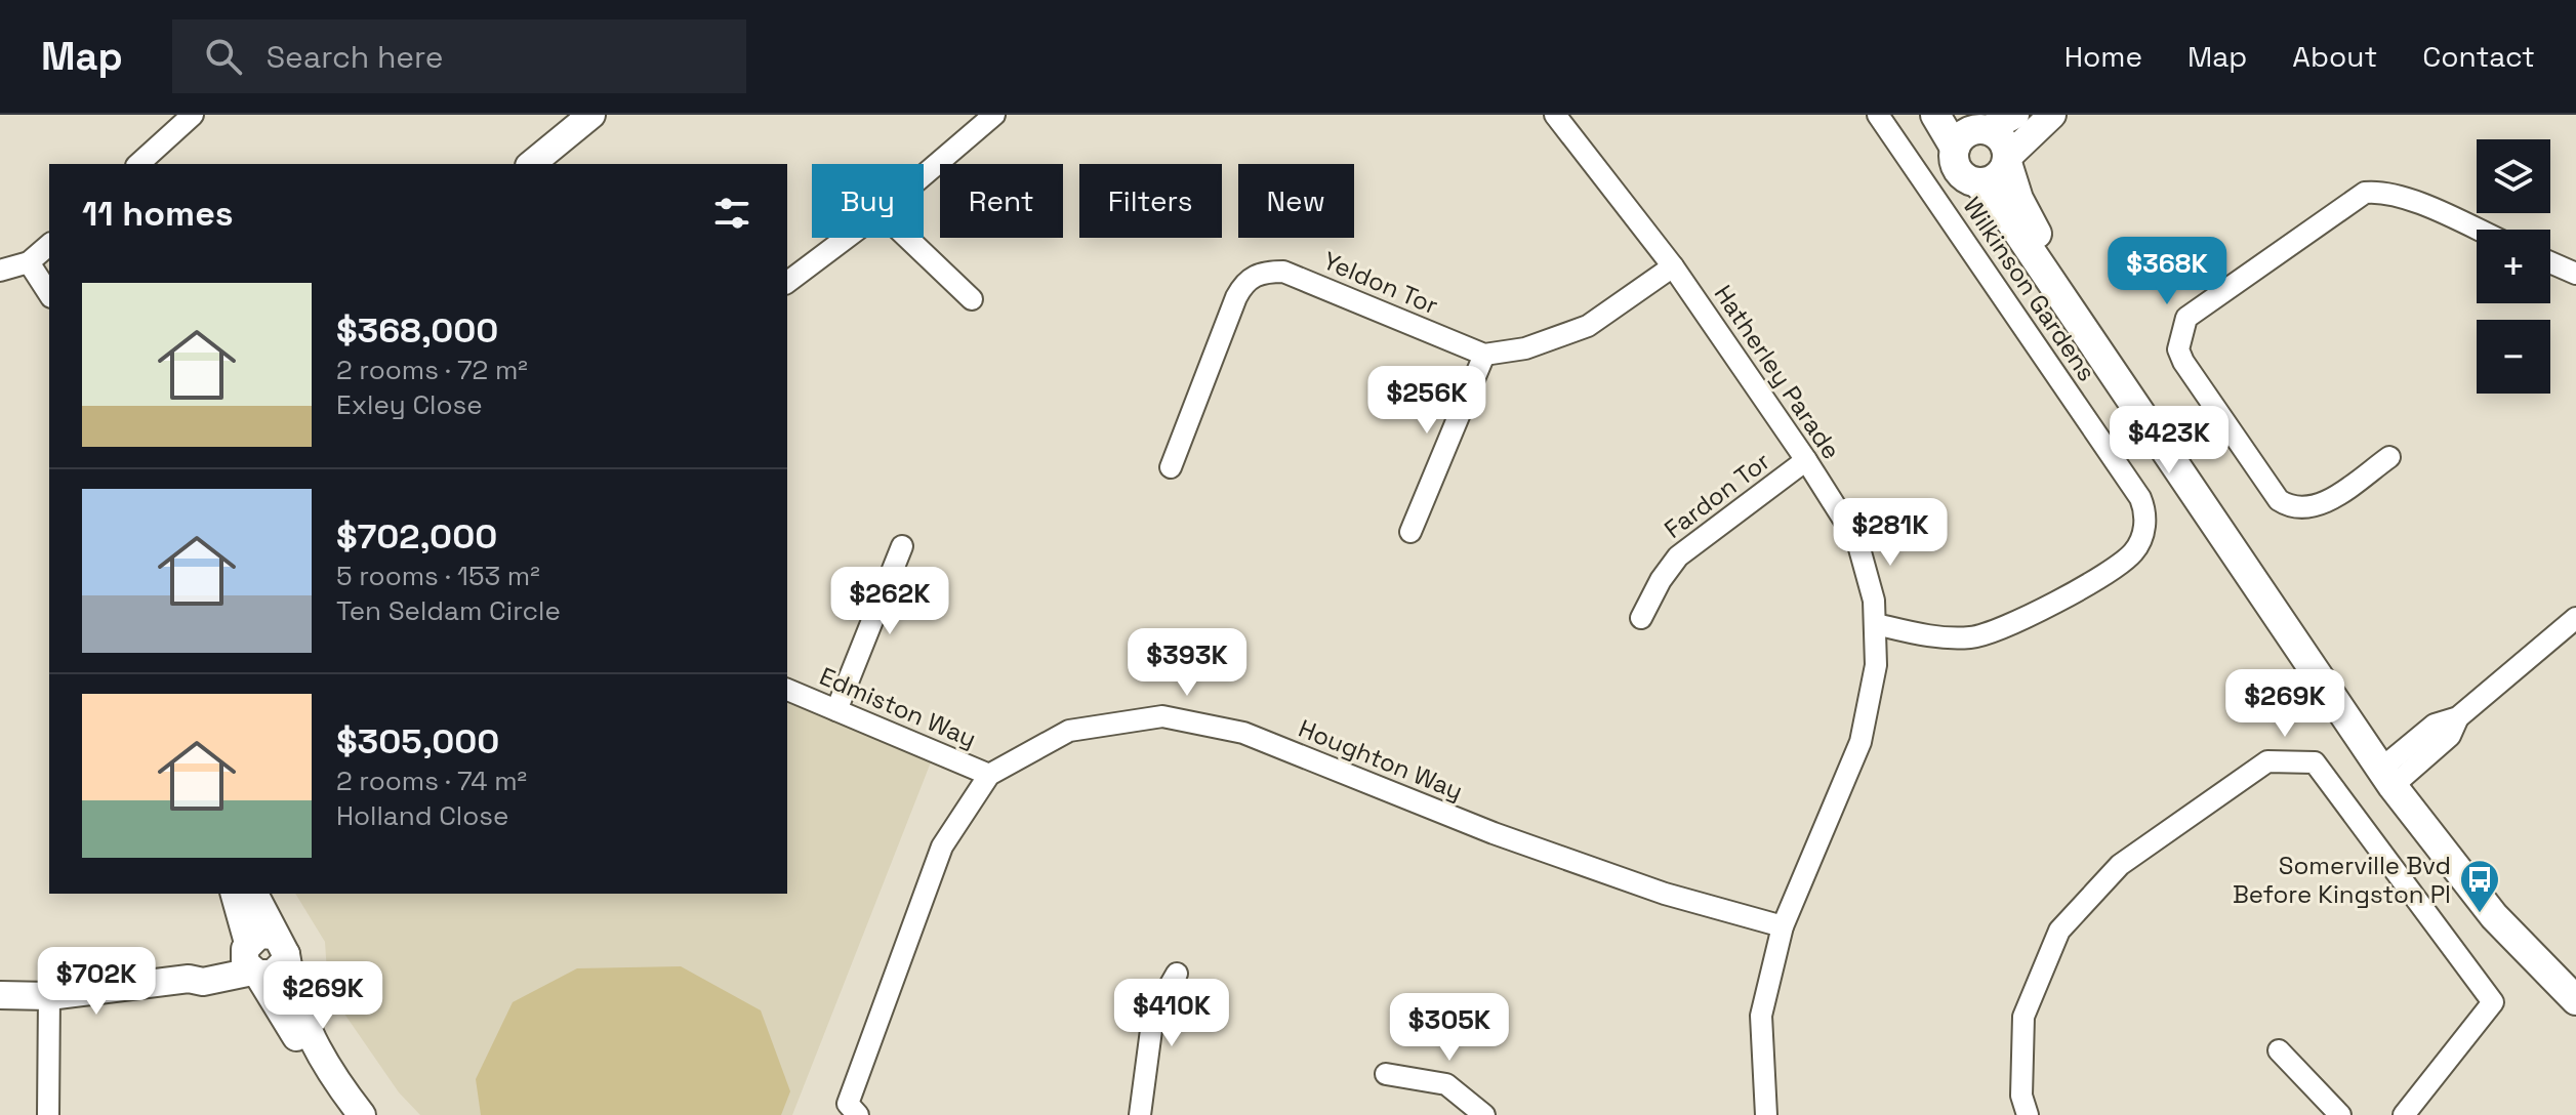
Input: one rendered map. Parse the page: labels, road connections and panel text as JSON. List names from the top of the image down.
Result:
{
  "streets": {
    "street": [
      "Yeldon Tor",
      "Wilkinson Gardens",
      "Hatherley Parade",
      "Fardon Tor",
      "Edmiston Way",
      "Houghton Way"
    ]
  },
  "crossings": [
    ["Wilkinson Gardens", "Hatherley Parade"],
    ["Hatherley Parade", "Fardon Tor"],
    ["Hatherley Parade", "Houghton Way"],
    ["Edmiston Way", "Houghton Way"]
  ],
  "places": {
    "bus stop": ["Somerville Bvd Before Kingston Pl"]
  },
  "page": {
    "header": "Map",
    "search": "Search here",
    "nav": [
      "Home",
      "Map",
      "About",
      "Contact"
    ],
    "map_buttons": ["+", "−"],
    "chip": [
      "Buy",
      "Rent",
      "Filters",
      "New"
    ],
    "heading": "11 homes",
    "price": [
      "$368K",
      "$256K",
      "$423K",
      "$281K",
      "$262K",
      "$393K",
      "$269K",
      "$702K",
      "$269K",
      "$410K",
      "$305K"
    ],
    "list": [
      {
        "name": "$368,000",
        "note": "2 rooms · 72 m² · Exley Close"
      },
      {
        "name": "$702,000",
        "note": "5 rooms · 153 m² · Ten Seldam Circle"
      },
      {
        "name": "$305,000",
        "note": "2 rooms · 74 m² · Holland Close"
      }
    ]
  }
}
